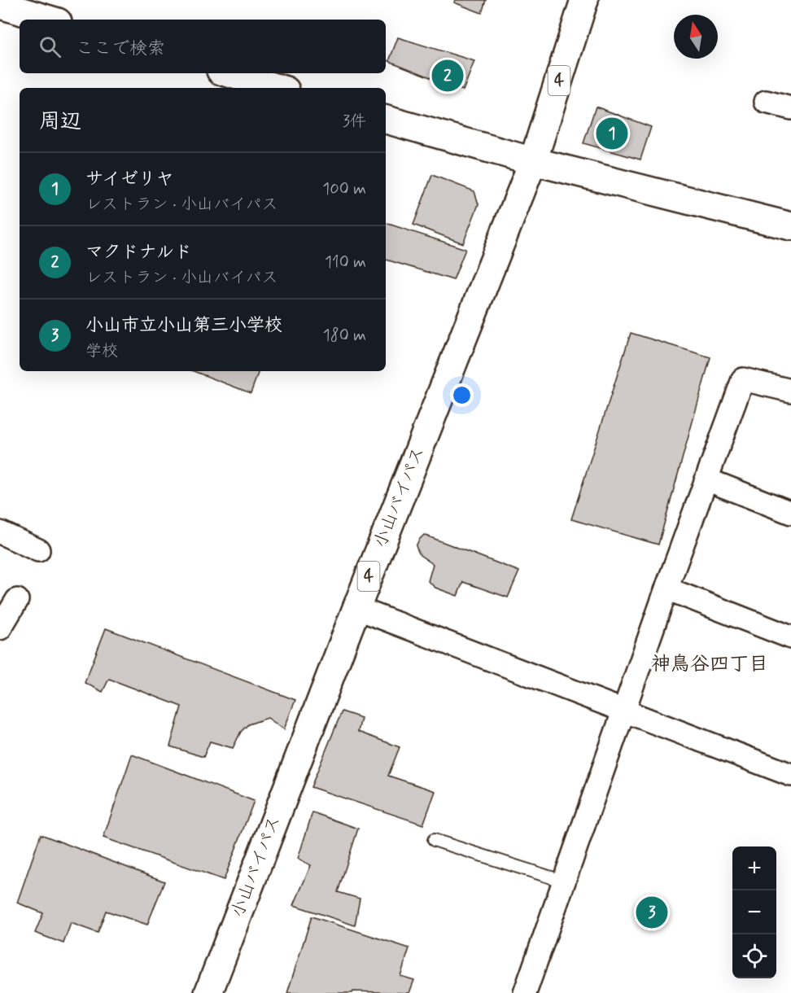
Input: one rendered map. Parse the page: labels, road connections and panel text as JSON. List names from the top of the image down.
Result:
{
  "streets": {
    "main road": ["4", "小山バイパス"]
  },
  "districts": ["神鳥谷四丁目"],
  "north": "top",
  "page": {
    "search": "ここで検索",
    "pins": ["2", "1", "3"],
    "heading": ["周辺", "3件"],
    "list": [
      {
        "mark": "1",
        "name": "サイゼリヤ",
        "note": "レストラン · 小山バイパス",
        "value": "100 m"
      },
      {
        "mark": "2",
        "name": "マクドナルド",
        "note": "レストラン · 小山バイパス",
        "value": "110 m"
      },
      {
        "mark": "3",
        "name": "小山市立小山第三小学校",
        "note": "学校",
        "value": "180 m"
      }
    ],
    "map_buttons": ["+", "−"]
  }
}
